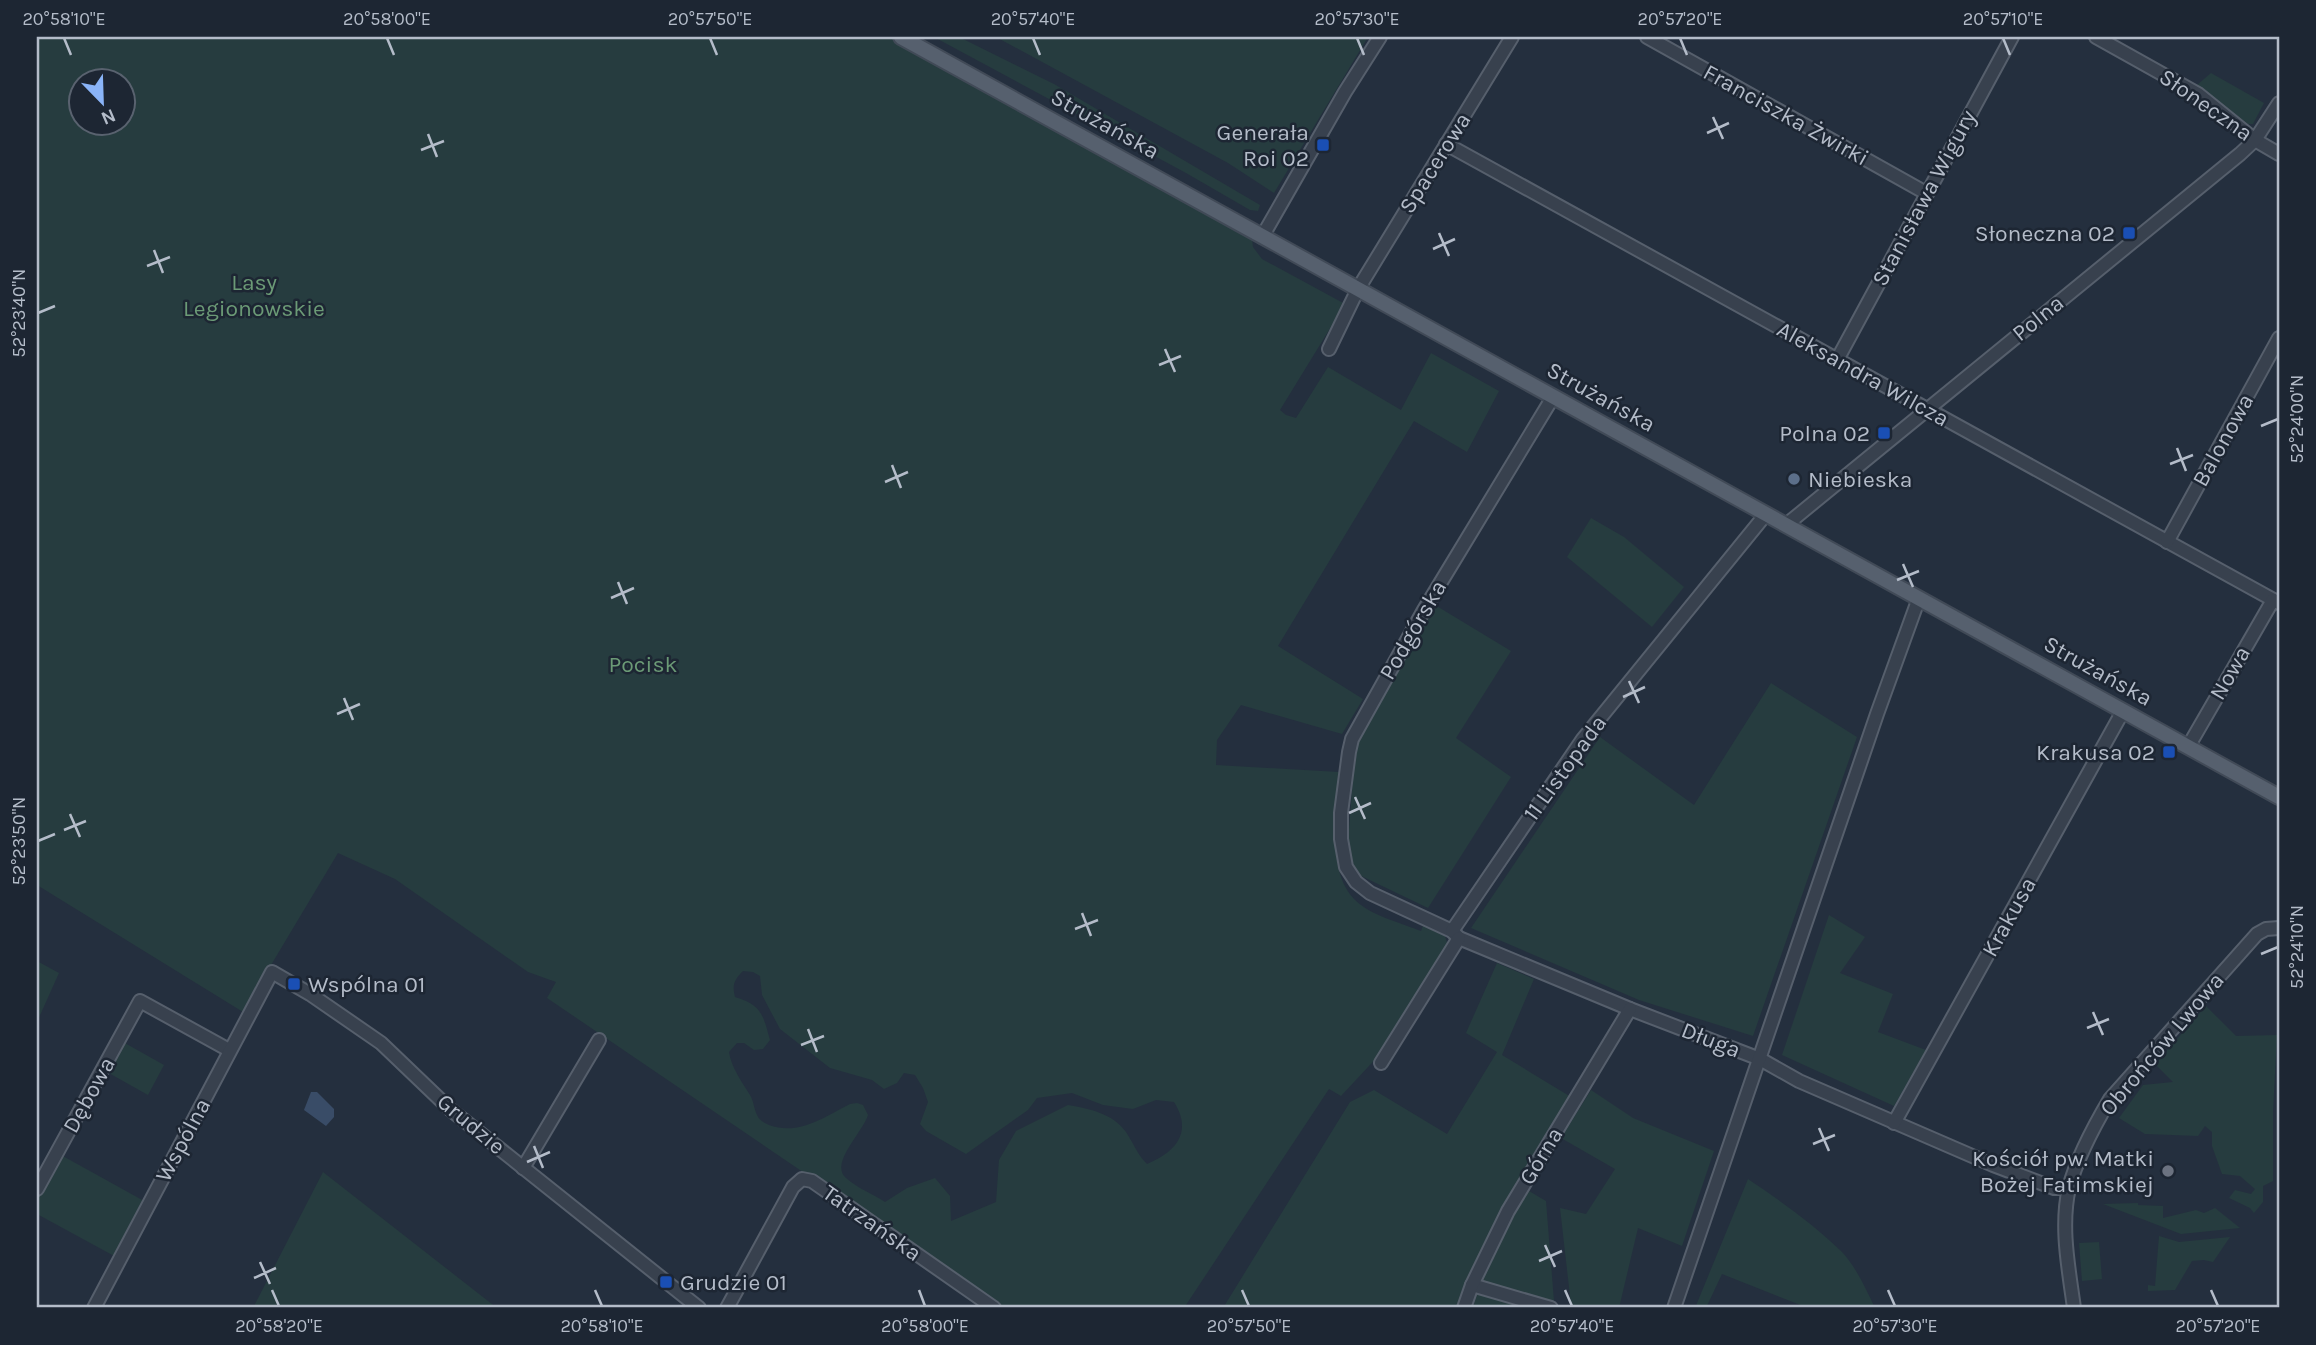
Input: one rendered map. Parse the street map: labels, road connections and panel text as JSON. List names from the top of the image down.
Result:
{
  "streets": {
    "main road": ["Strużańska"],
    "street": [
      "Słoneczna",
      "Franciszka Żwirki",
      "Spacerowa",
      "Stanisława Wigury",
      "Polna",
      "Aleksandra Wilcza",
      "Balonowa",
      "Podgórska",
      "Nowa",
      "11 Listopada",
      "Krakusa",
      "Długa",
      "Obrońców Lwowa",
      "Dębowa",
      "Grudzie",
      "Wspólna",
      "Górna",
      "Tatrzańska"
    ]
  },
  "crossings": [
    ["Słoneczna", "Polna"],
    ["Franciszka Żwirki", "Stanisława Wigury"],
    ["Strużańska", "Spacerowa"],
    ["Strużańska", "Polna"],
    ["Strużańska", "Podgórska"],
    ["Strużańska", "Nowa"],
    ["Strużańska", "11 Listopada"],
    ["Strużańska", "Krakusa"],
    ["Spacerowa", "Aleksandra Wilcza"],
    ["Stanisława Wigury", "Aleksandra Wilcza"],
    ["Polna", "Aleksandra Wilcza"],
    ["Aleksandra Wilcza", "Balonowa"],
    ["Aleksandra Wilcza", "Nowa"],
    ["Podgórska", "Długa"],
    ["11 Listopada", "Długa"],
    ["Krakusa", "Długa"],
    ["Długa", "Obrońców Lwowa"],
    ["Długa", "Górna"],
    ["Dębowa", "Wspólna"],
    ["Grudzie", "Wspólna"]
  ],
  "parks": ["Lasy Legionowskie", "Pocisk"],
  "places": {
    "transit": [
      "Generała Roi 02",
      "Słoneczna 02",
      "Polna 02",
      "Krakusa 02",
      "Wspólna 01",
      "Grudzie 01"
    ],
    "other": ["Niebieska", "Kościół pw. Matki Bożej Fatimskiej"]
  },
  "north": "bottom right",
  "coordinates": [
    "20°58'10\"E",
    "20°58'00\"E",
    "20°57'50\"E",
    "20°57'40\"E",
    "20°57'30\"E",
    "20°57'20\"E",
    "20°57'10\"E",
    "52°23'40\"N",
    "52°24'00\"N",
    "52°23'50\"N",
    "52°24'10\"N",
    "20°58'20\"E"
  ]
}
